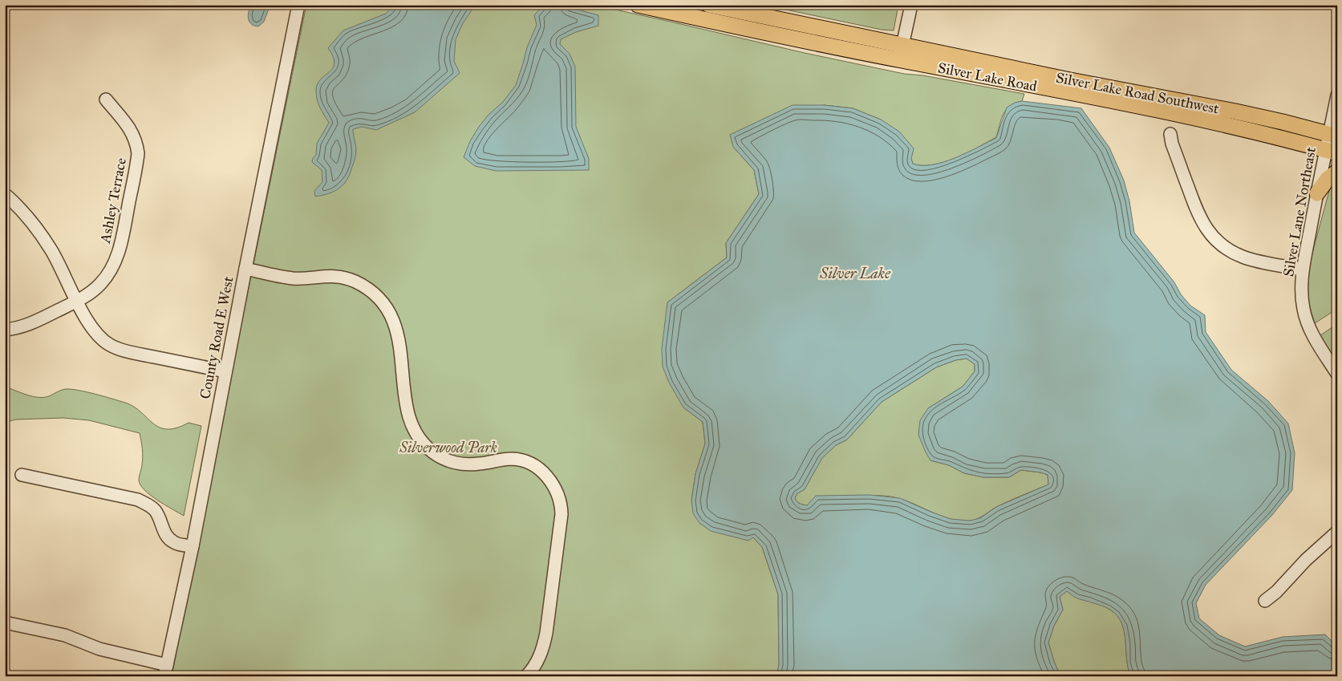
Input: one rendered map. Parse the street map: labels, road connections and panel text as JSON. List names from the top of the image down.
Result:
{
  "streets": {
    "main road": ["Silver Lake Road", "Silver Lake Road Southwest"],
    "street": ["Ashley Terrace", "Silver Lane Northeast", "County Road E West"]
  },
  "crossings": [
    ["Silver Lake Road", "Silver Lake Road Southwest"],
    ["Silver Lake Road", "Silver Lane Northeast"],
    ["Silver Lake Road Southwest", "Silver Lane Northeast"]
  ],
  "water": ["Silver Lake"],
  "parks": ["Silverwood Park"]
}
